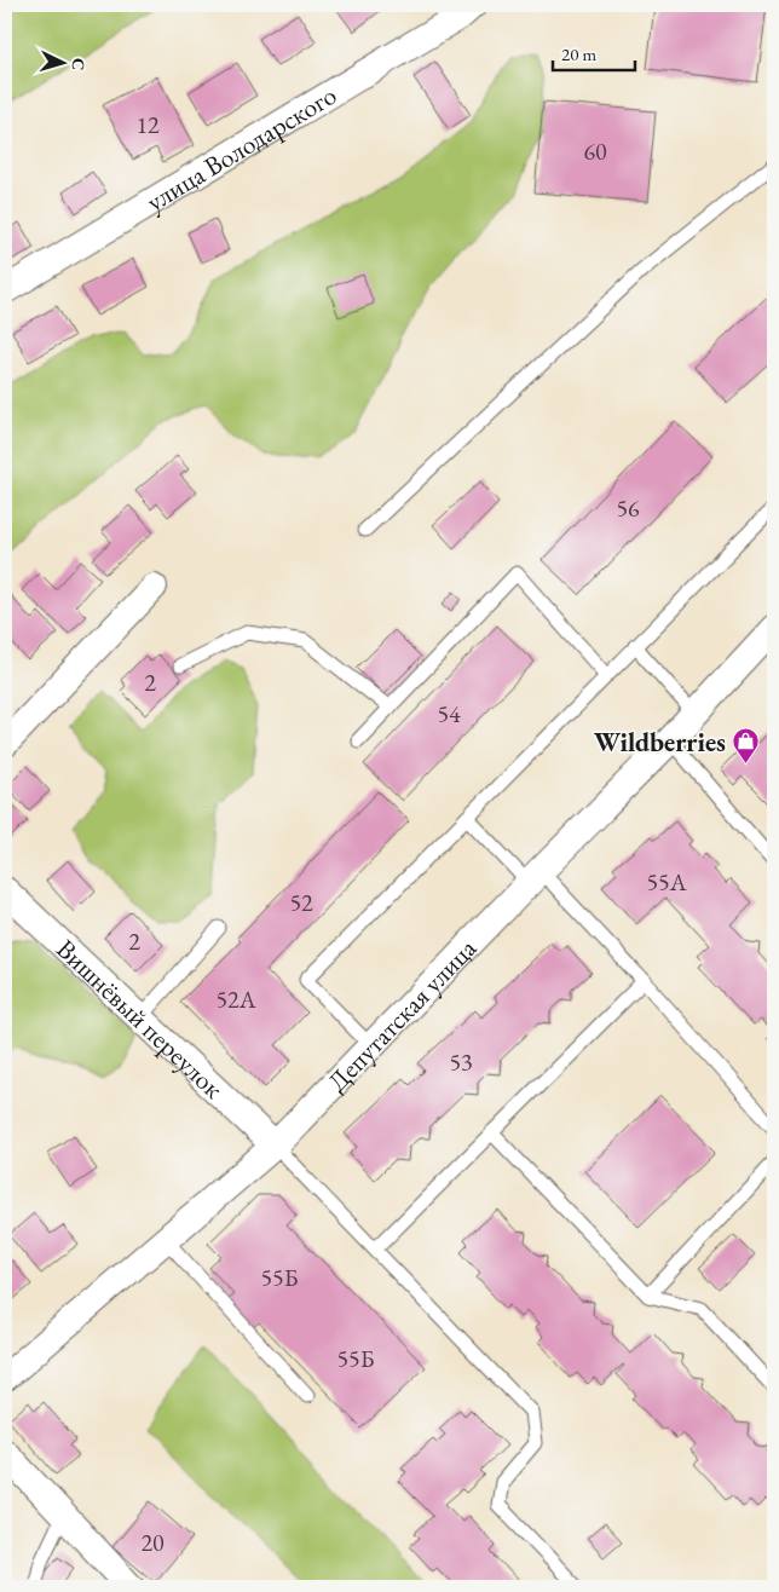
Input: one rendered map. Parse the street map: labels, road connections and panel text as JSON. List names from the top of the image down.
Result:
{
  "streets": {
    "street": ["улица Володарского", "Депутатская улица", "Вишнёвый переулок"]
  },
  "crossings": [
    ["Депутатская улица", "Вишнёвый переулок"]
  ],
  "places": {
    "shop": ["Wildberries"]
  },
  "house_numbers": [
    "12",
    "60",
    "56",
    "2",
    "54",
    "55А",
    "52",
    "2",
    "52А",
    "53",
    "55Б",
    "55Б",
    "20"
  ],
  "scale_bar": "20 m",
  "north": "right"
}
